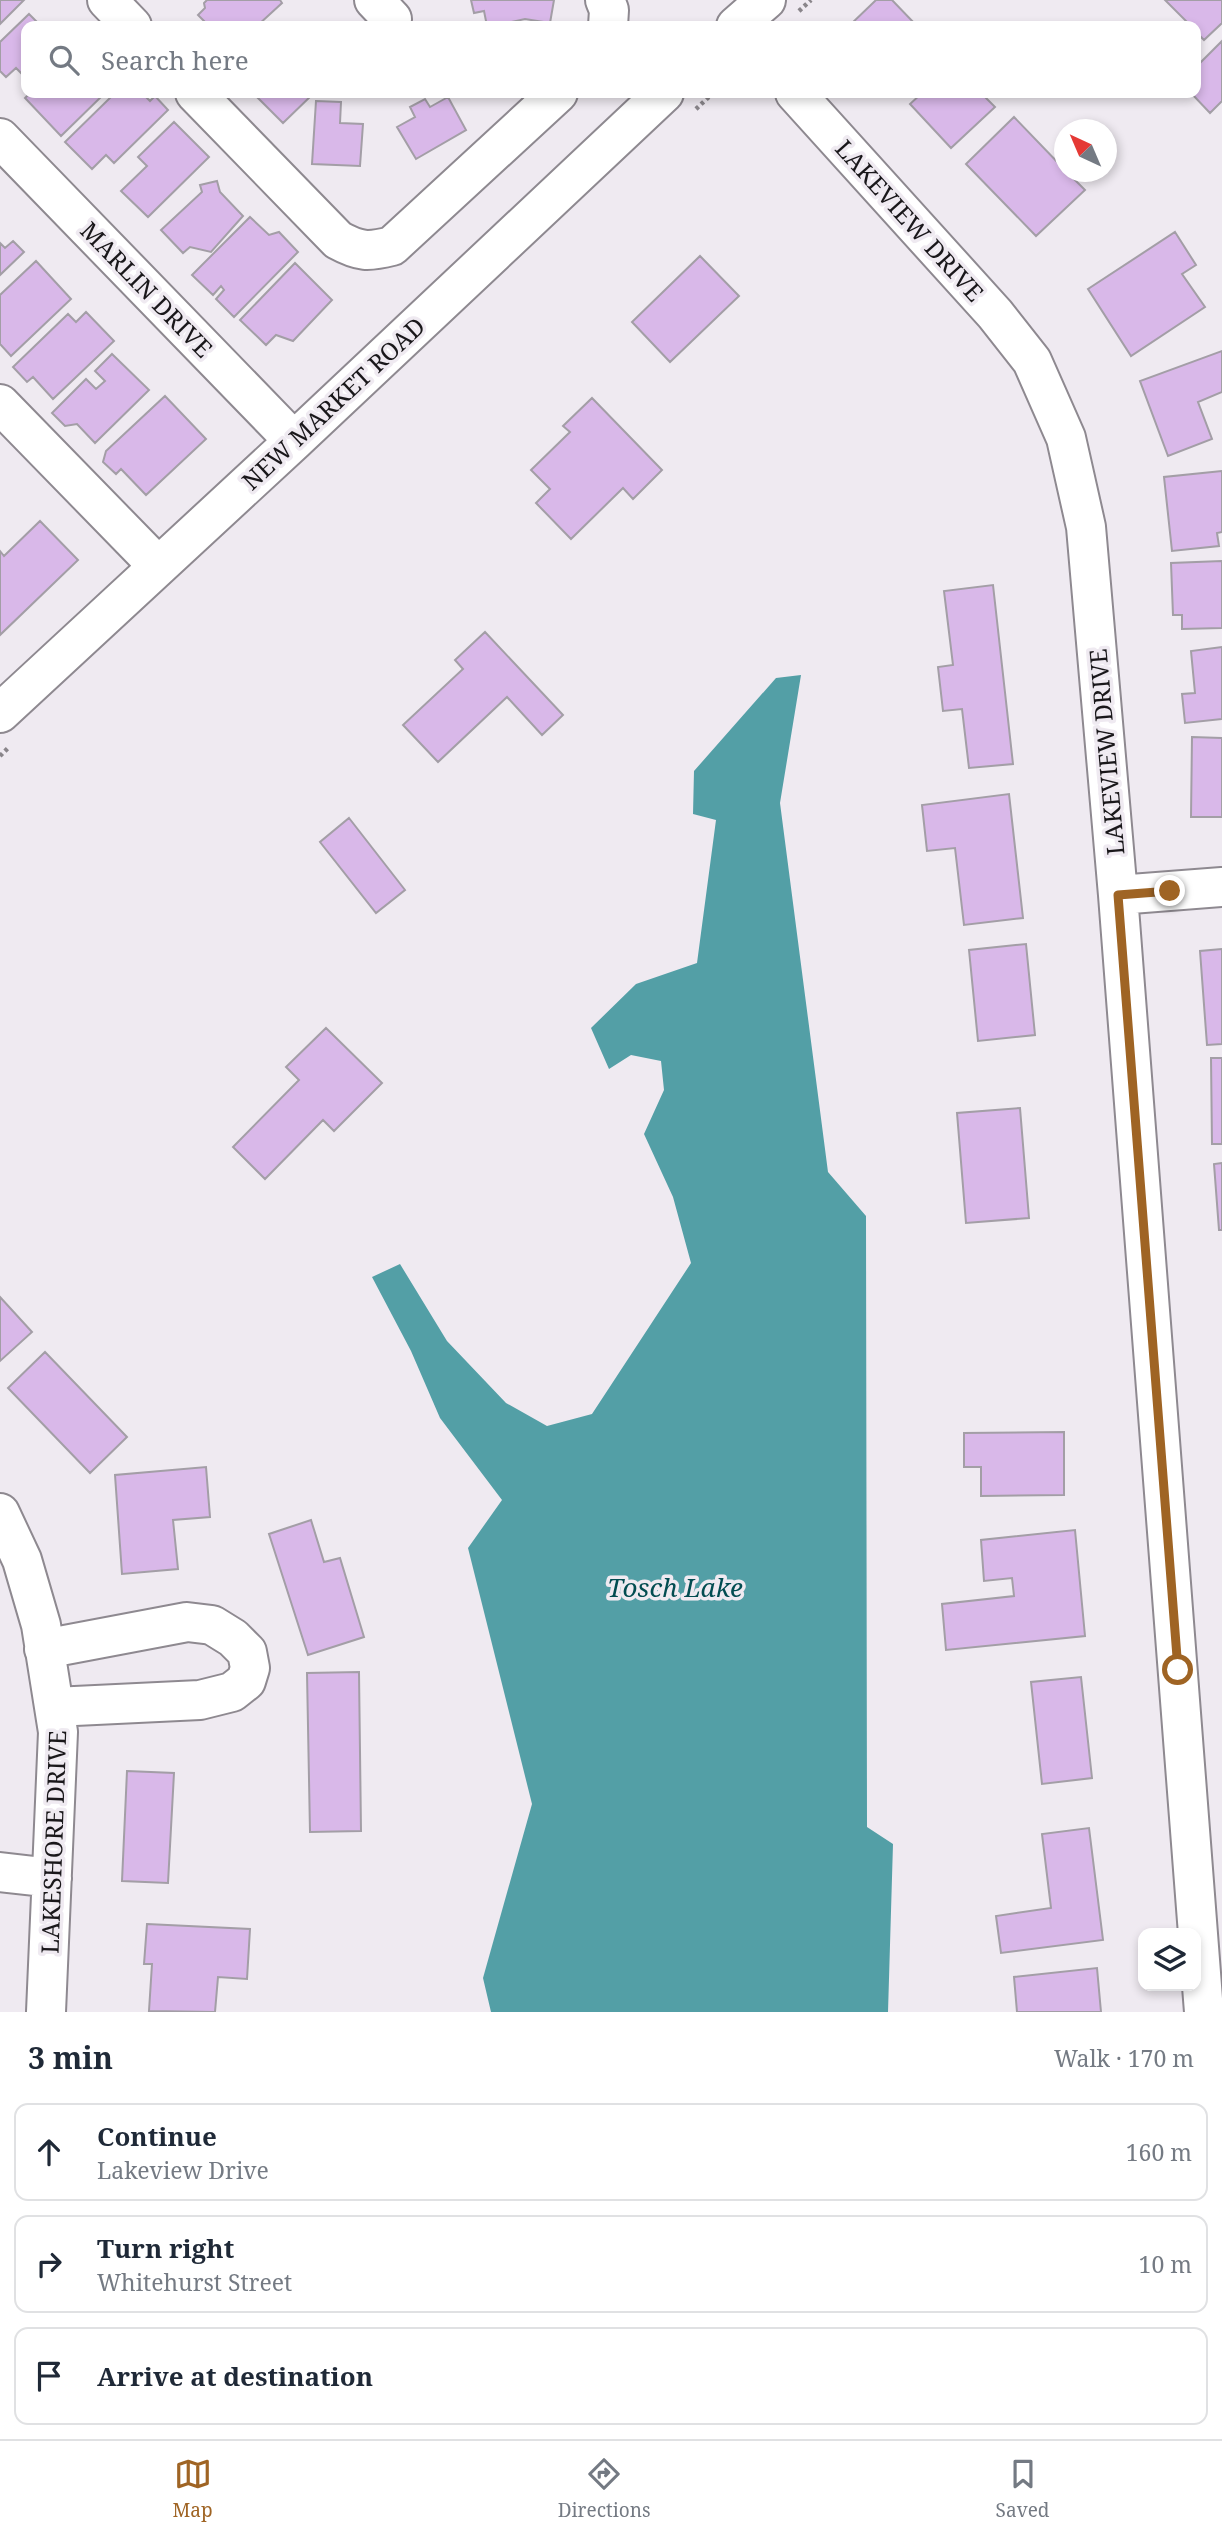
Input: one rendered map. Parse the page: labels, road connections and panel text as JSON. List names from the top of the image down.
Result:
{
  "streets": {
    "street": [
      "LAKEVIEW DRIVE",
      "MARLIN DRIVE",
      "NEW MARKET ROAD",
      "LAKESHORE DRIVE"
    ]
  },
  "crossings": [
    ["MARLIN DRIVE", "NEW MARKET ROAD"]
  ],
  "water": ["Tosch Lake"],
  "north": "top left",
  "page": {
    "search": "Search here",
    "heading": ["3 min", "Walk · 170 m"],
    "list": [
      ["Continue", "Lakeview Drive", "160 m"],
      ["Turn right", "Whitehurst Street", "10 m"],
      "Arrive at destination"
    ],
    "nav": ["Map", "Directions", "Saved"]
  }
}
